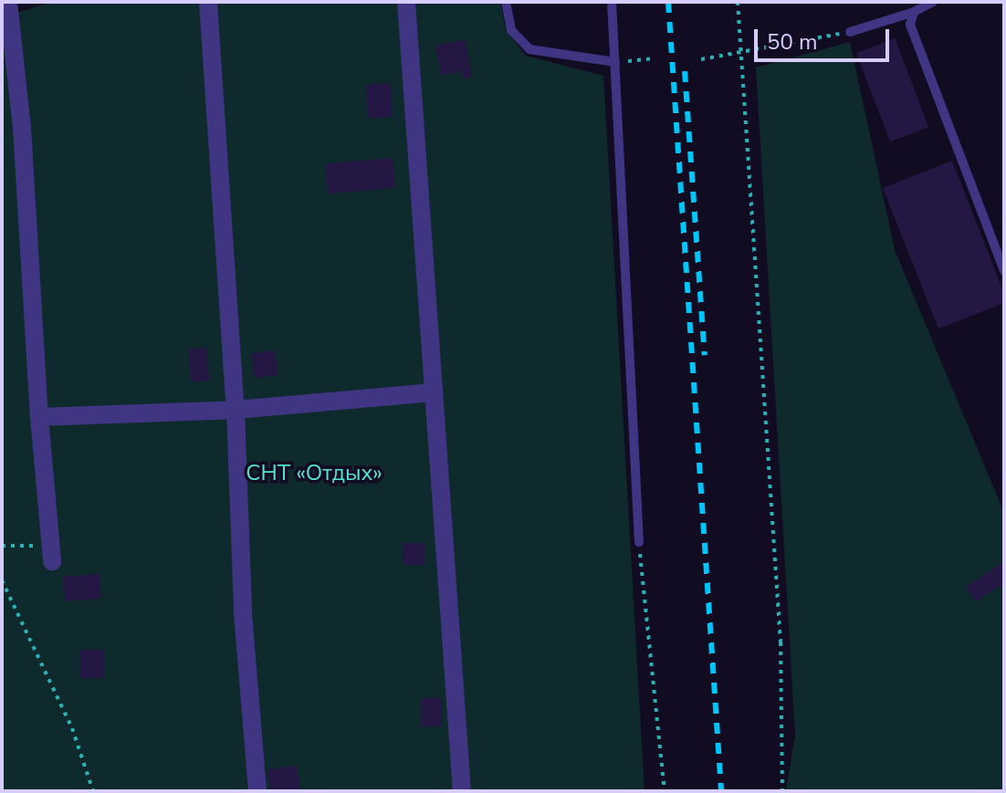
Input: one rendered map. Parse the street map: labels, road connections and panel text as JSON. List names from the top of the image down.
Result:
{
  "parks": ["СНТ «Отдых»"],
  "scale_bar": "50 m"
}
